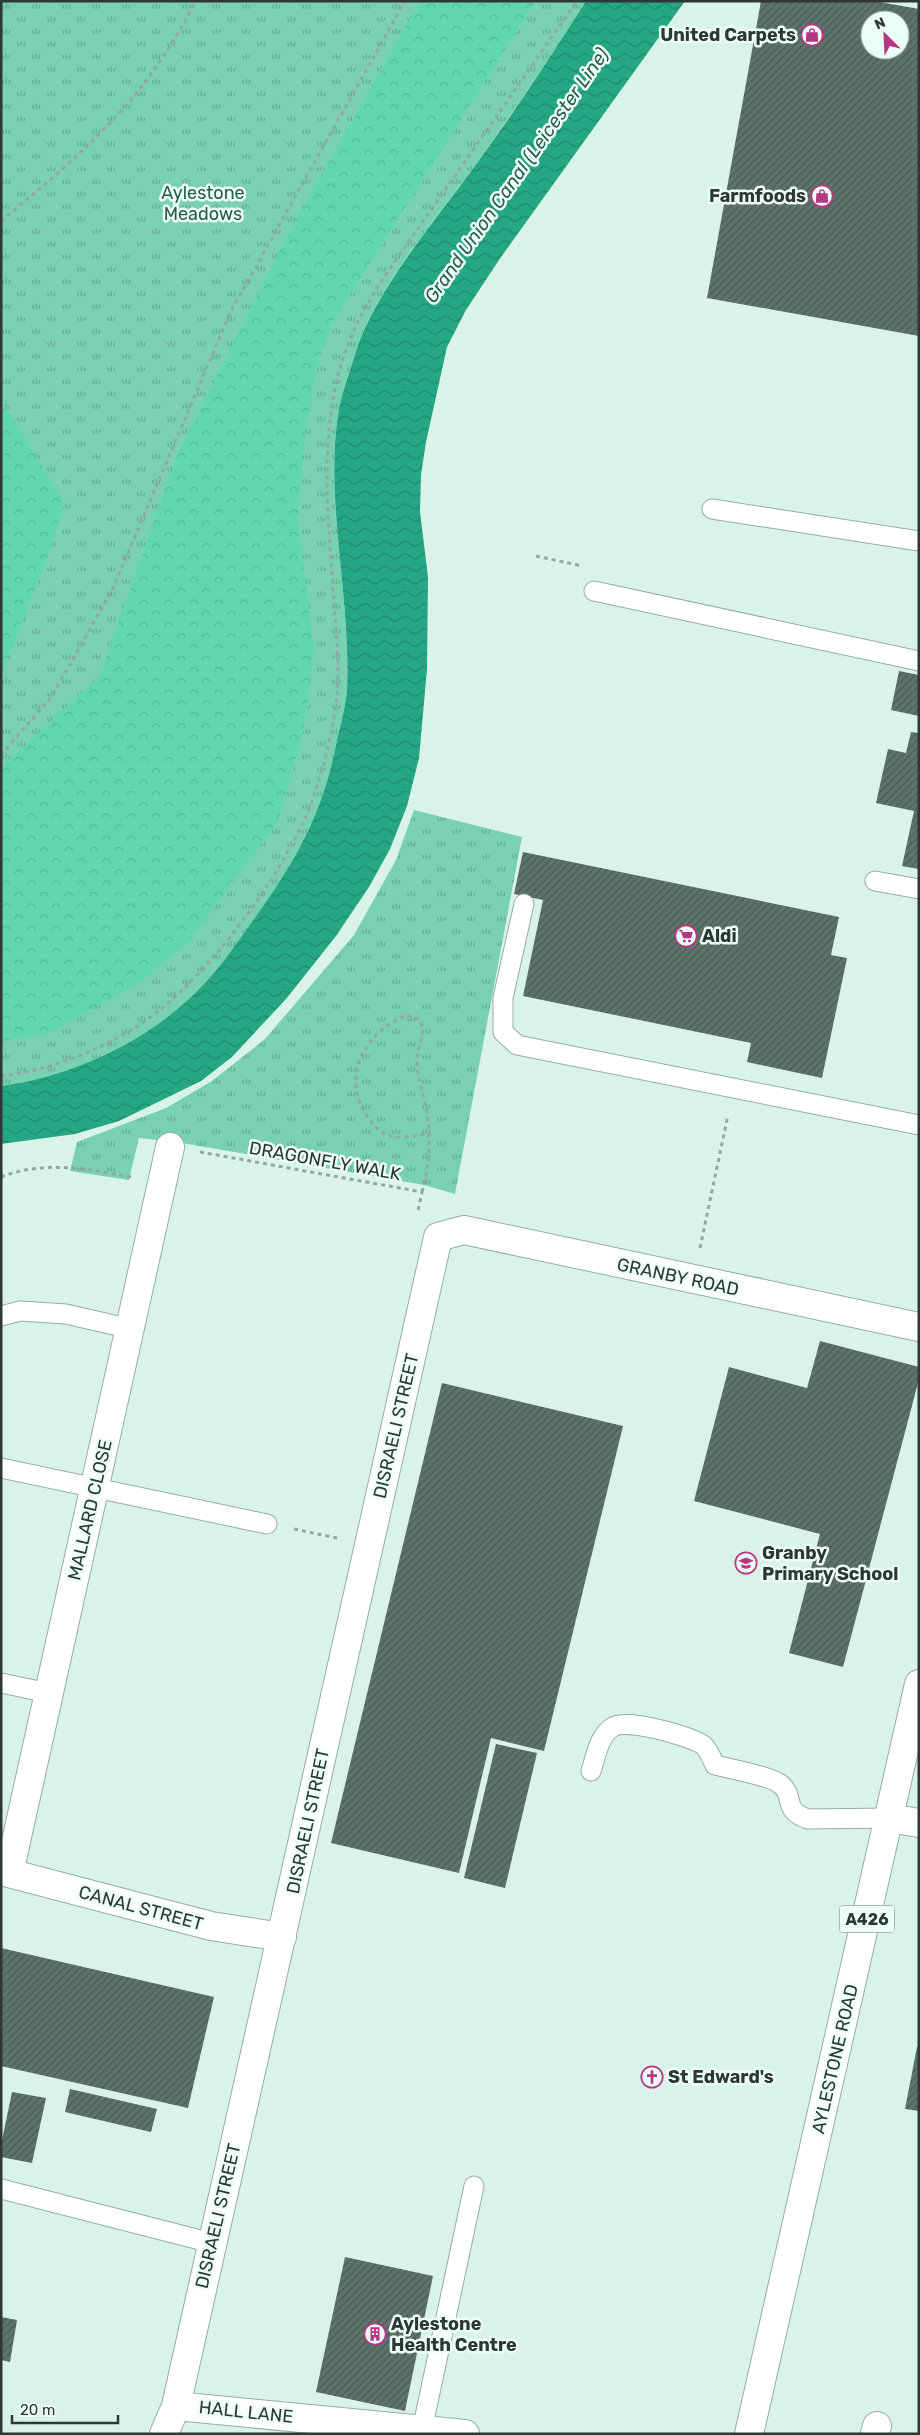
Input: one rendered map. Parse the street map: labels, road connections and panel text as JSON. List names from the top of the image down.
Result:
{
  "streets": {
    "street": [
      "GRANBY ROAD",
      "DISRAELI STREET",
      "MALLARD CLOSE",
      "CANAL STREET",
      "A426",
      "AYLESTONE ROAD",
      "HALL LANE"
    ],
    "path": ["DRAGONFLY WALK"]
  },
  "crossings": [
    ["DRAGONFLY WALK", "GRANBY ROAD"],
    ["DRAGONFLY WALK", "DISRAELI STREET"],
    ["DRAGONFLY WALK", "MALLARD CLOSE"],
    ["GRANBY ROAD", "DISRAELI STREET"],
    ["DISRAELI STREET", "CANAL STREET"],
    ["DISRAELI STREET", "HALL LANE"],
    ["MALLARD CLOSE", "CANAL STREET"]
  ],
  "water": ["Grand Union Canal (Leicester Line)"],
  "parks": ["Aylestone Meadows"],
  "places": {
    "shop": ["United Carpets", "Farmfoods"],
    "supermarket": ["Aldi"],
    "school or university": ["Granby Primary School"],
    "church": ["St Edward's"],
    "building": ["Aylestone Health Centre"]
  },
  "scale_bar": "20 m",
  "north": "top left"
}
